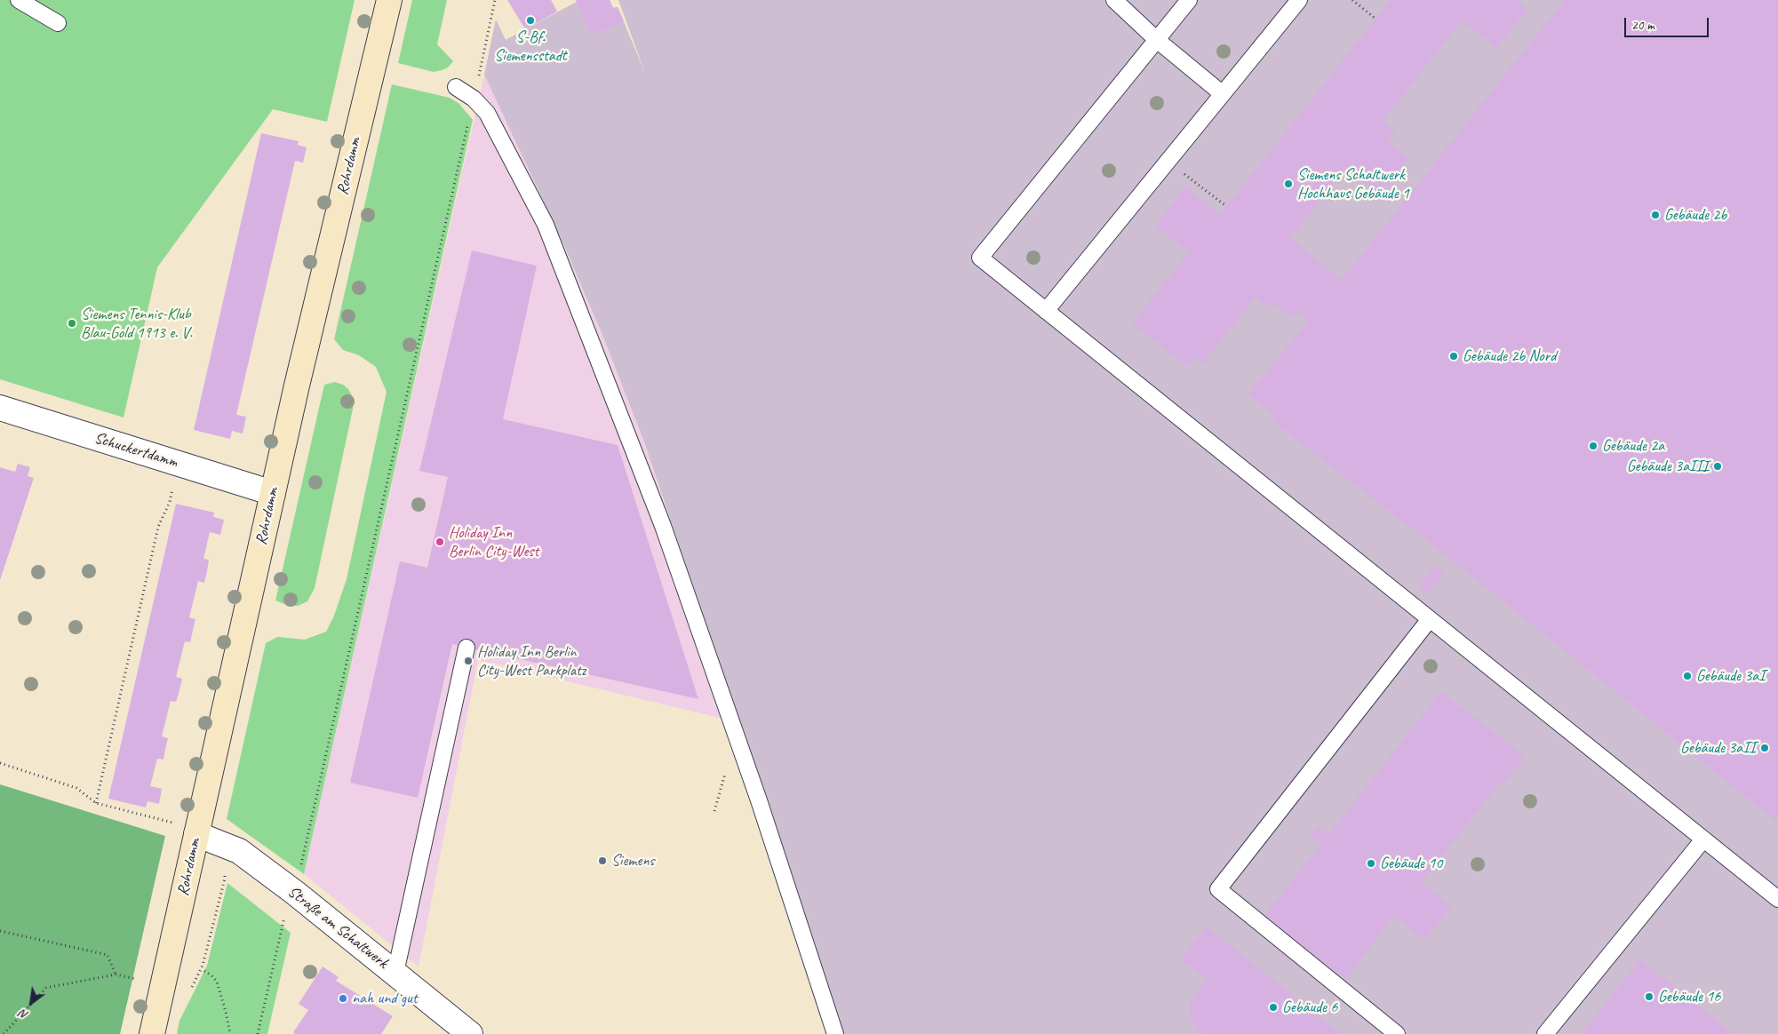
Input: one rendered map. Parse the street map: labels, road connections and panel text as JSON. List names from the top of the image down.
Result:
{
  "streets": {
    "main road": ["Rohrdamm"],
    "street": ["Schuckertdamm", "Straße am Schaltwerk"]
  },
  "crossings": [
    ["Rohrdamm", "Schuckertdamm"],
    ["Rohrdamm", "Straße am Schaltwerk"]
  ],
  "places": [
    "S-Bf. Siemensstadt",
    "Siemens Schaltwerk Hochhaus Gebäude 1",
    "Gebäude 2b",
    "Siemens Tennis-Klub Blau-Gold 1913 e. V.",
    "Gebäude 2b Nord",
    "Gebäude 2a",
    "Gebäude 3aIII",
    "Holiday Inn Berlin City-West",
    "Holiday Inn Berlin City-West Parkplatz",
    "Gebäude 3aI",
    "Gebäude 3aII",
    "Siemens",
    "Gebäude 10",
    "Gebäude 16",
    "nah und gut",
    "Gebäude 6"
  ],
  "scale_bar": "20 m",
  "north": "bottom left"
}
